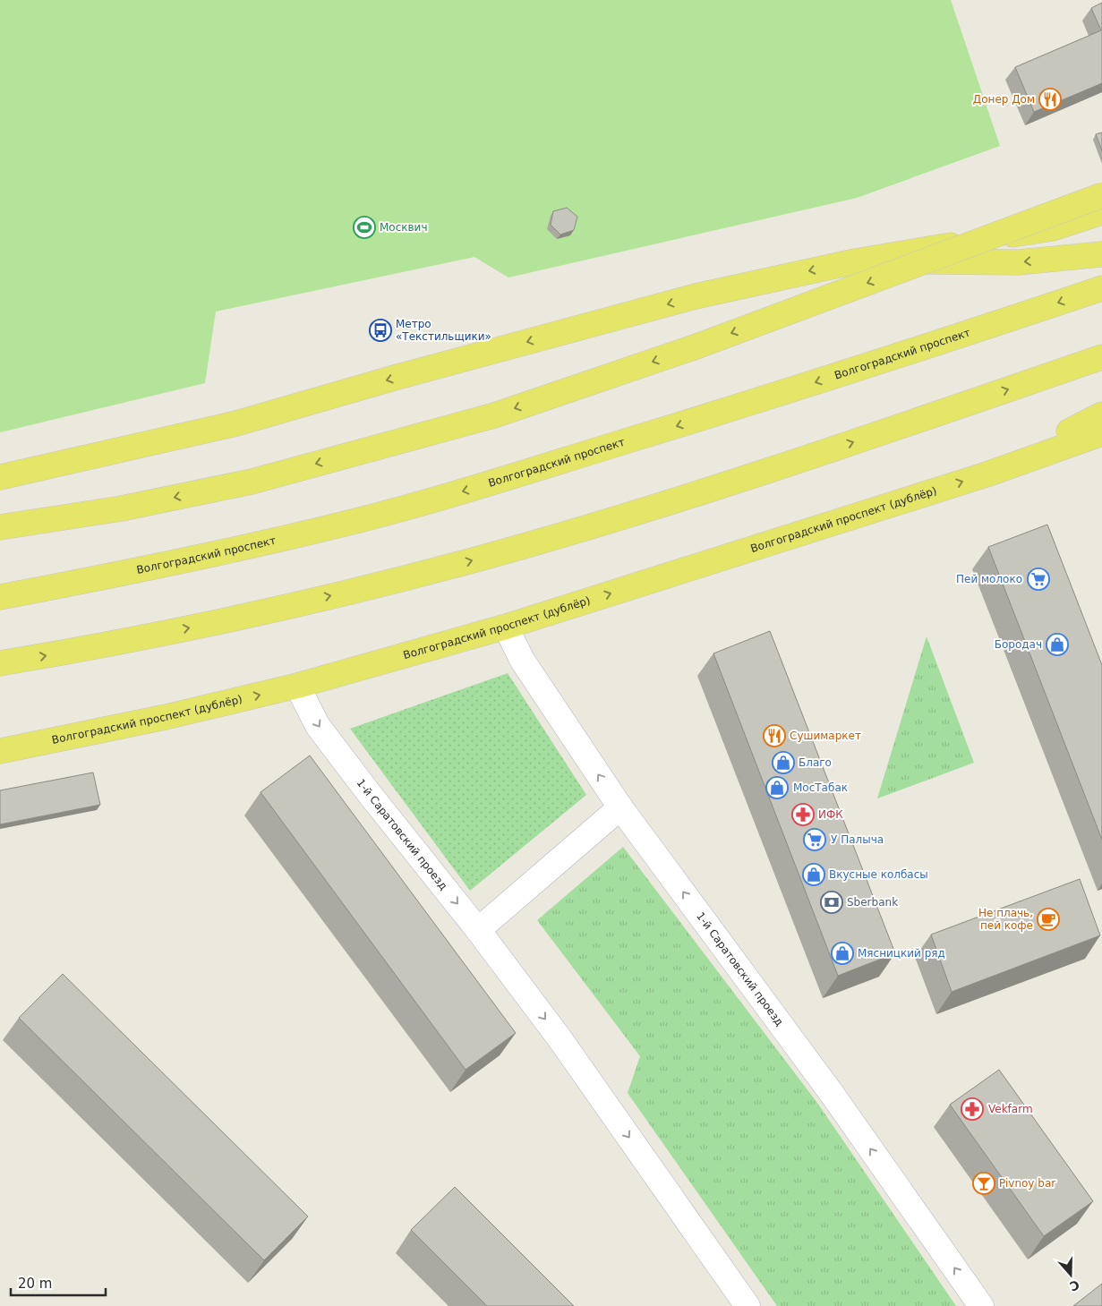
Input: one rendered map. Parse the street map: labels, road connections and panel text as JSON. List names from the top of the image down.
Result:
{
  "streets": {
    "main road": ["Волгоградский проспект", "Волгоградский проспект (дублёр)"],
    "street": ["1-й Саратовский проезд"]
  },
  "crossings": [
    ["Волгоградский проспект (дублёр)", "1-й Саратовский проезд"]
  ],
  "places": {
    "restaurant": ["Донер Дом", "Сушимаркет"],
    "sports": ["Москвич"],
    "bus stop": ["Метро «Текстильщики»"],
    "supermarket": ["Пей молоко", "У Палыча"],
    "shop": [
      "Бородач",
      "Благо",
      "МосТабак",
      "Вкусные колбасы",
      "Мясницкий ряд"
    ],
    "pharmacy": ["ИФК", "Vekfarm"],
    "bank": ["Sberbank"],
    "cafe": ["Не плачь, пей кофе"],
    "bar": ["Pivnoy bar"]
  },
  "scale_bar": "20 m",
  "north": "bottom"
}
